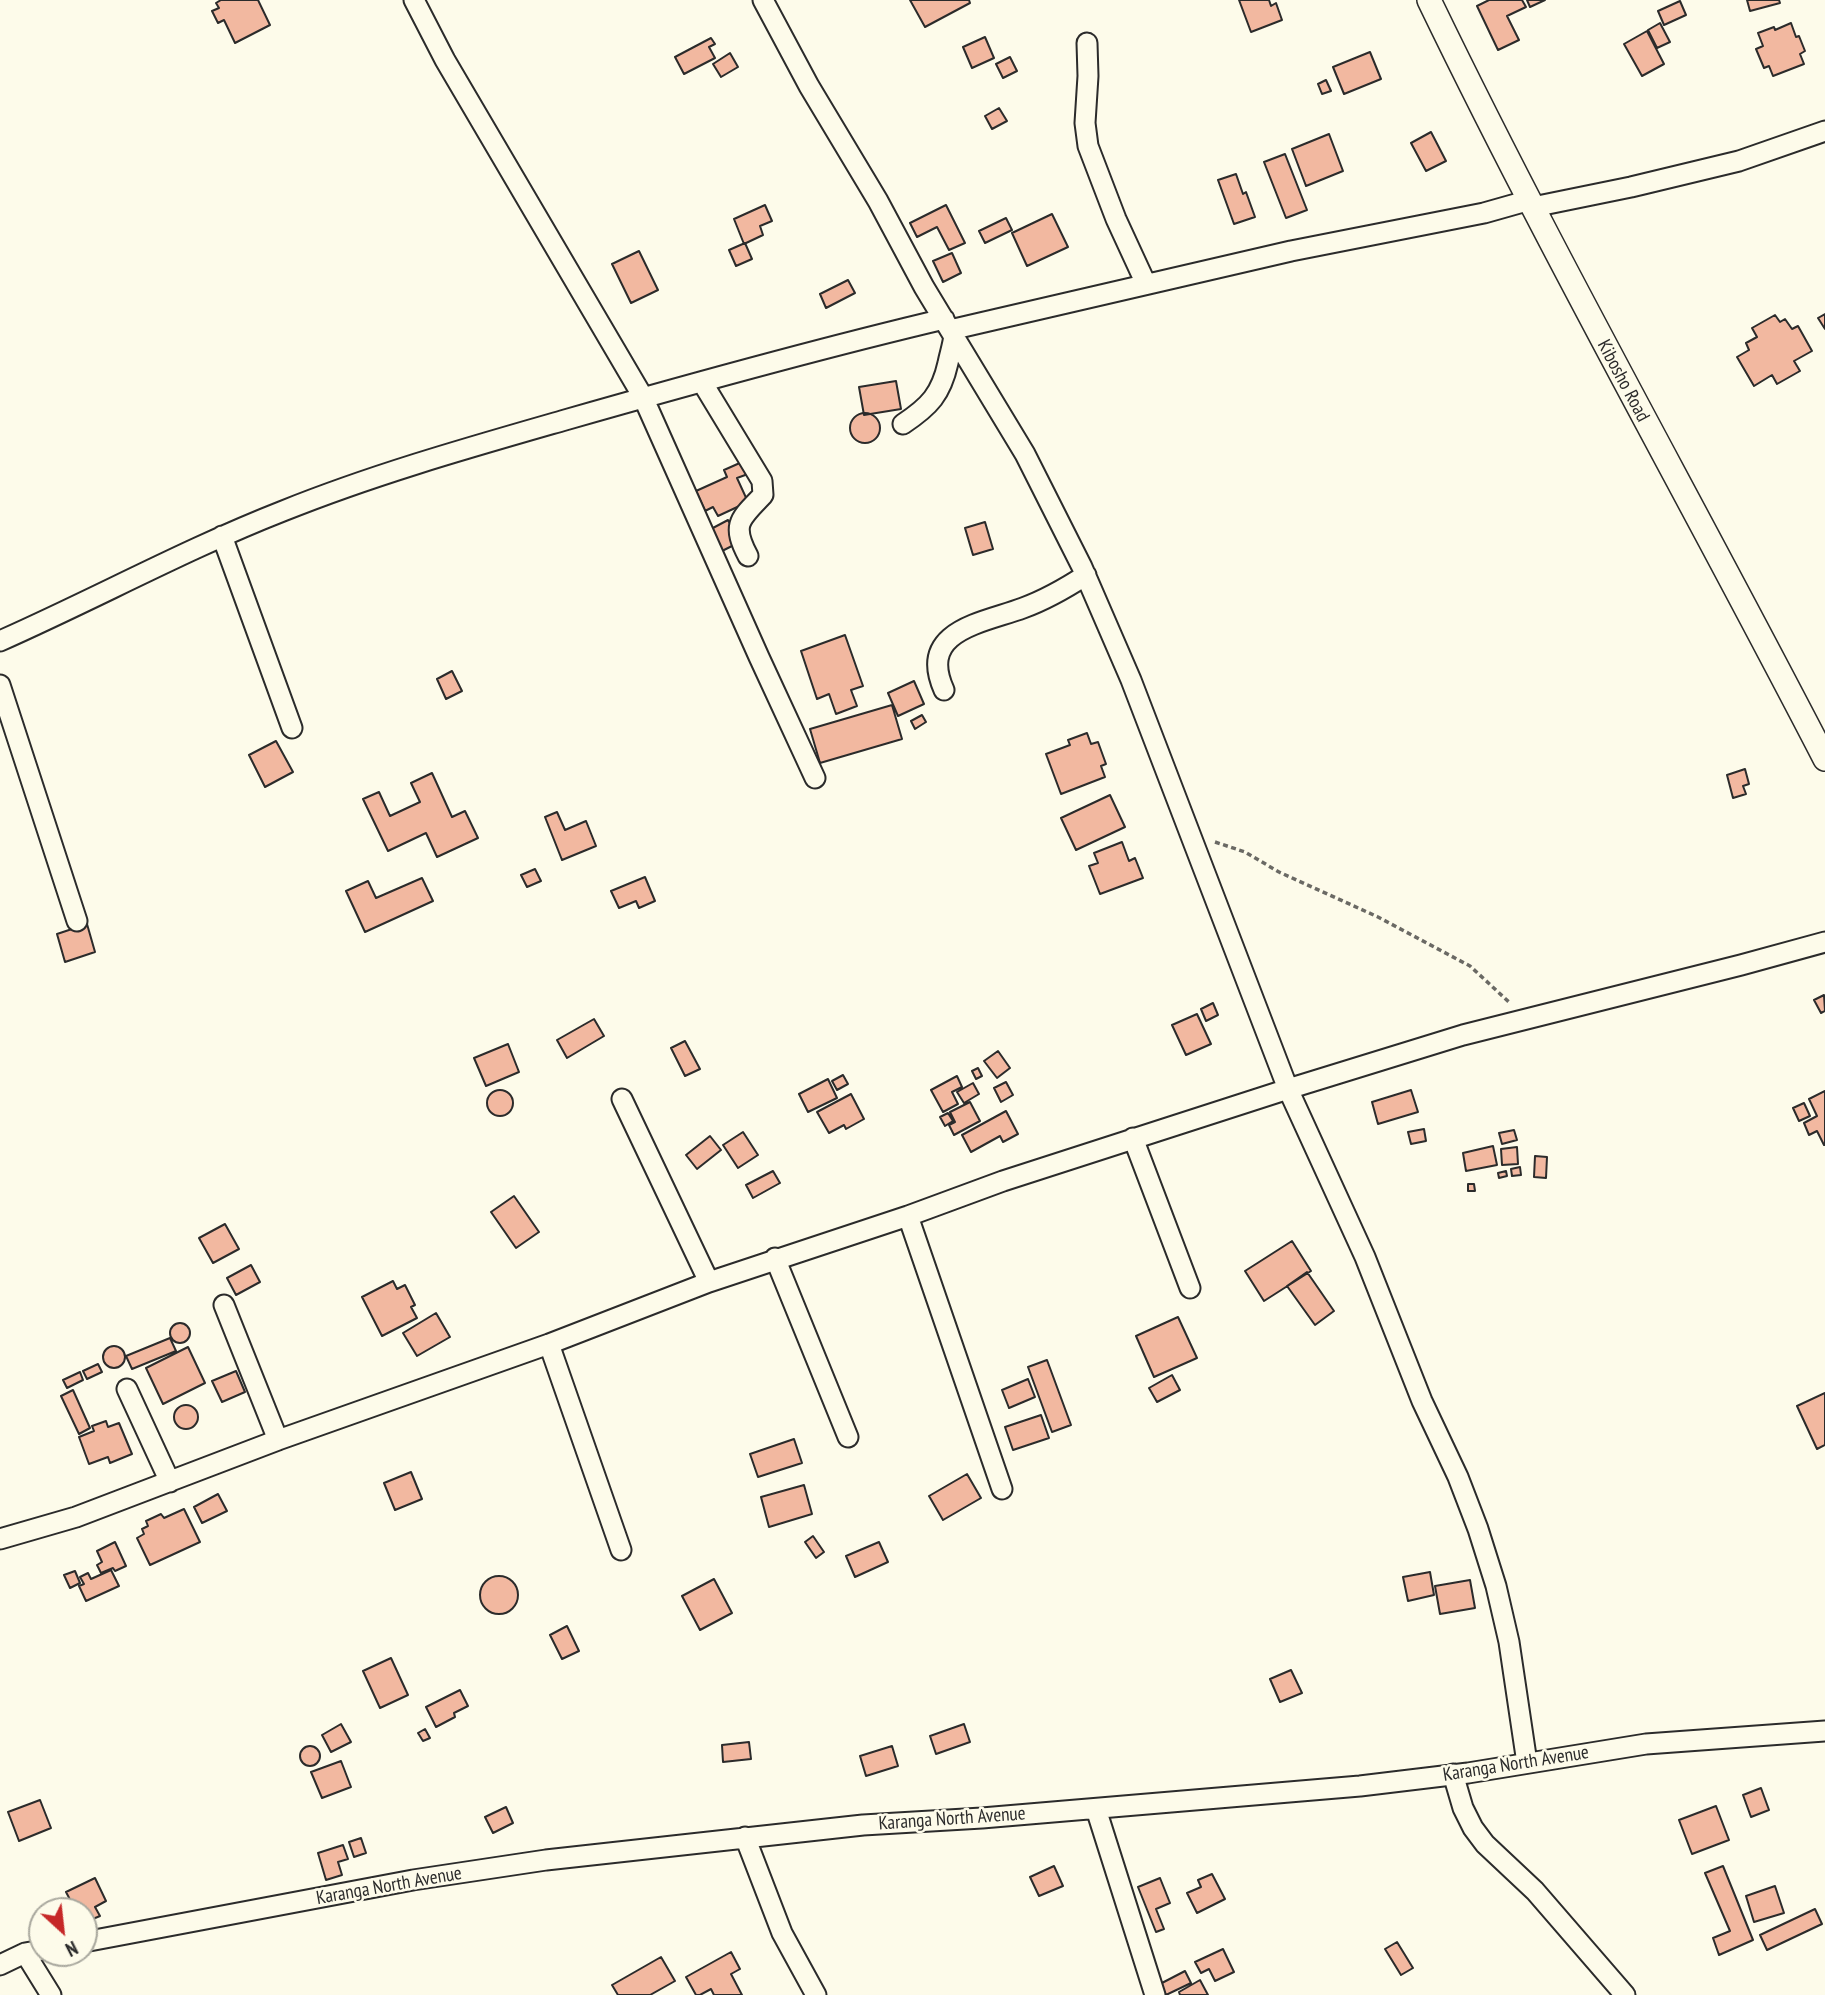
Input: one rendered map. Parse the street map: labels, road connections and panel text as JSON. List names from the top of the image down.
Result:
{
  "streets": {
    "street": ["Kibosho Road", "Karanga North Avenue"]
  },
  "north": "bottom right"
}
